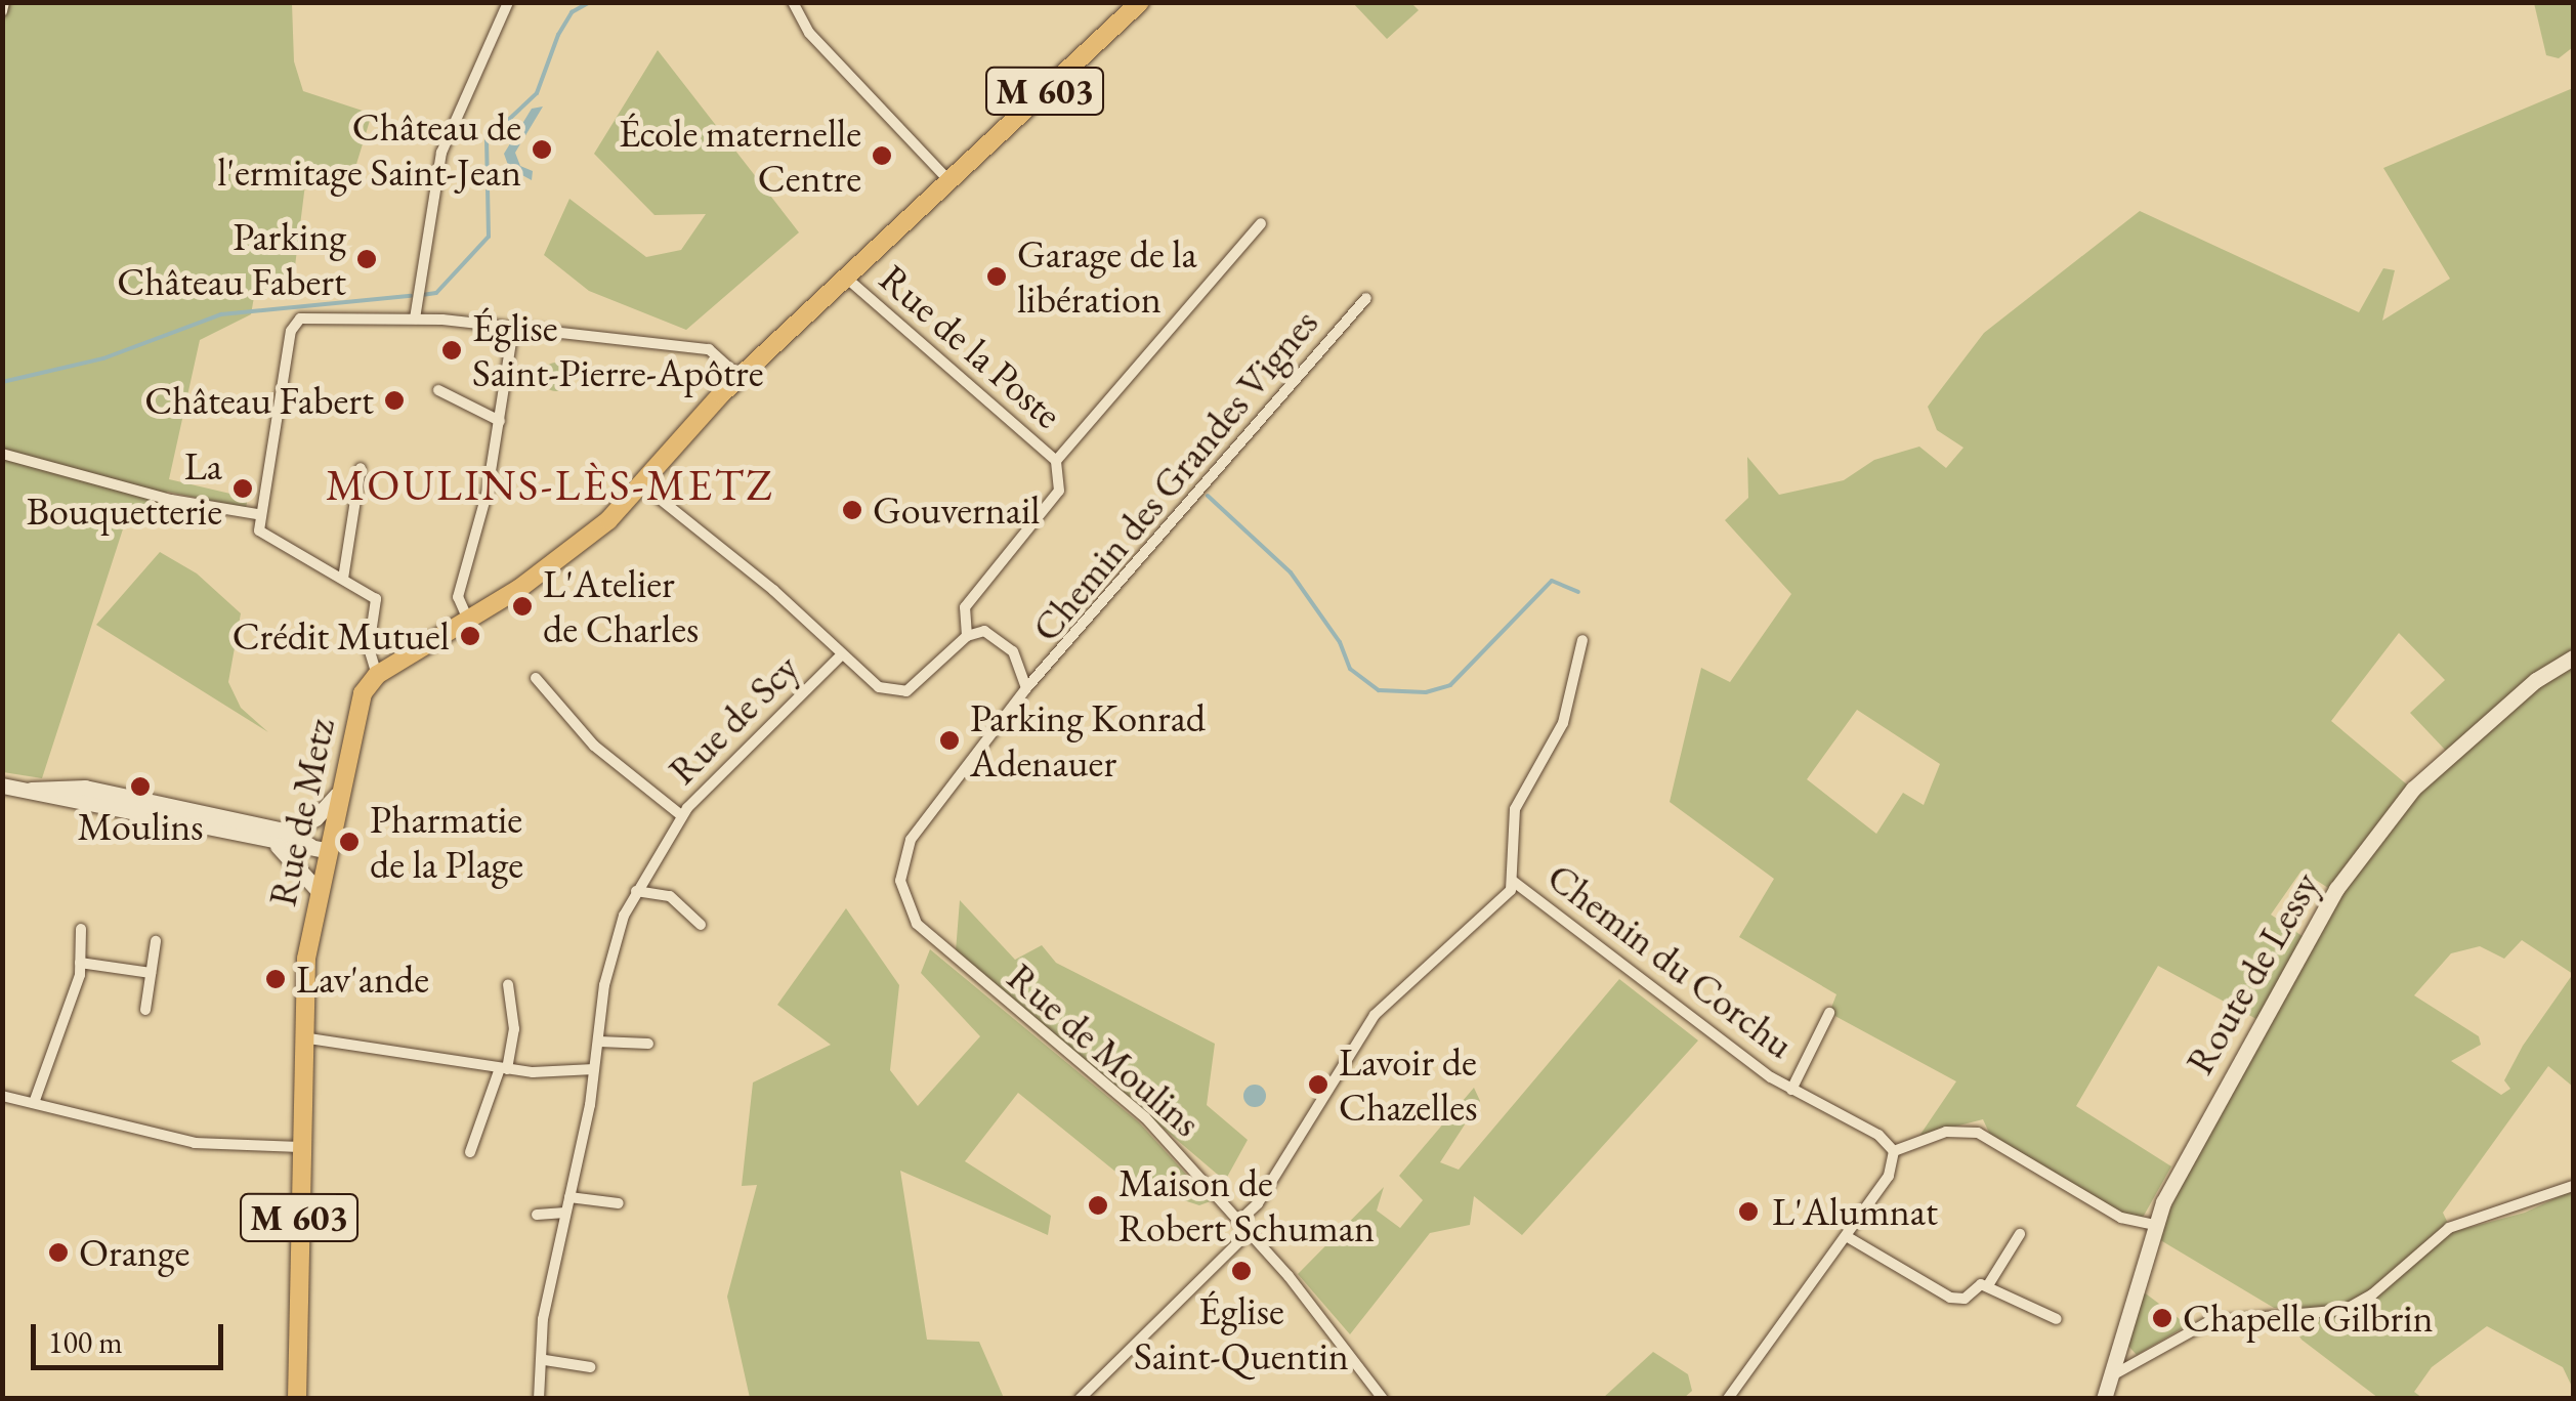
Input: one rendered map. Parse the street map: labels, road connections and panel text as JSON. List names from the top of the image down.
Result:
{
  "streets": {
    "main road": ["M 603", "Rue de Metz"],
    "street": [
      "Rue de la Poste",
      "Chemin des Grandes Vignes",
      "Rue de Scy",
      "Chemin du Corchu",
      "Route de Lessy",
      "Rue de Moulins"
    ]
  },
  "crossings": [
    ["M 603", "Rue de la Poste"],
    ["M 603", "Rue de Metz"],
    ["Chemin des Grandes Vignes", "Rue de Moulins"]
  ],
  "districts": ["MOULINS-LÈS-METZ"],
  "places": [
    "Château de l'ermitage Saint-Jean",
    "École maternelle Centre",
    "Parking Château Fabert",
    "Garage de la libération",
    "Église Saint-Pierre-Apôtre",
    "Château Fabert",
    "La Bouquetterie",
    "Gouvernail",
    "L'Atelier de Charles",
    "Crédit Mutuel",
    "Parking Konrad Adenauer",
    "Moulins",
    "Pharmatie de la Plage",
    "Lav'ande",
    "Lavoir de Chazelles",
    "Maison de Robert Schuman",
    "L'Alumnat",
    "Orange",
    "Église Saint-Quentin",
    "Chapelle Gilbrin"
  ],
  "scale_bar": "100 m"
}
